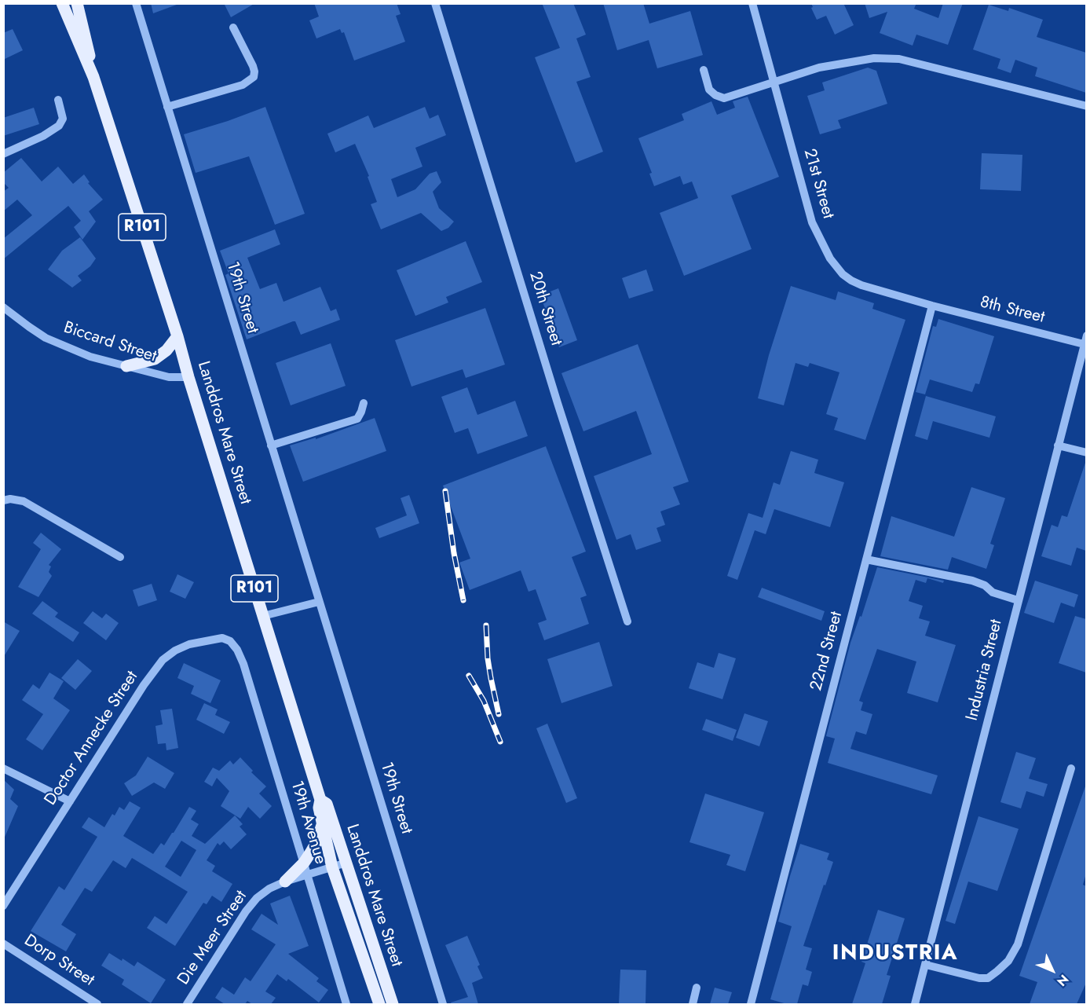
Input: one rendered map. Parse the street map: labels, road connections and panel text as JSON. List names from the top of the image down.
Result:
{
  "streets": {
    "main road": ["R101", "Landdros Mare Street"],
    "street": [
      "21st Street",
      "19th Street",
      "20th Street",
      "8th Street",
      "Biccard Street",
      "22nd Street",
      "Industria Street",
      "Doctor Annecke Street",
      "19th Avenue",
      "Die Meer Street",
      "Dorp Street"
    ]
  },
  "crossings": [
    ["21st Street", "8th Street"],
    ["21st Street", "22nd Street"],
    ["8th Street", "22nd Street"],
    ["8th Street", "Industria Street"],
    ["Biccard Street", "Landdros Mare Street"],
    ["Landdros Mare Street", "Die Meer Street"],
    ["Doctor Annecke Street", "19th Avenue"],
    ["19th Avenue", "Die Meer Street"]
  ],
  "districts": ["INDUSTRIA"],
  "north": "bottom right"
}
